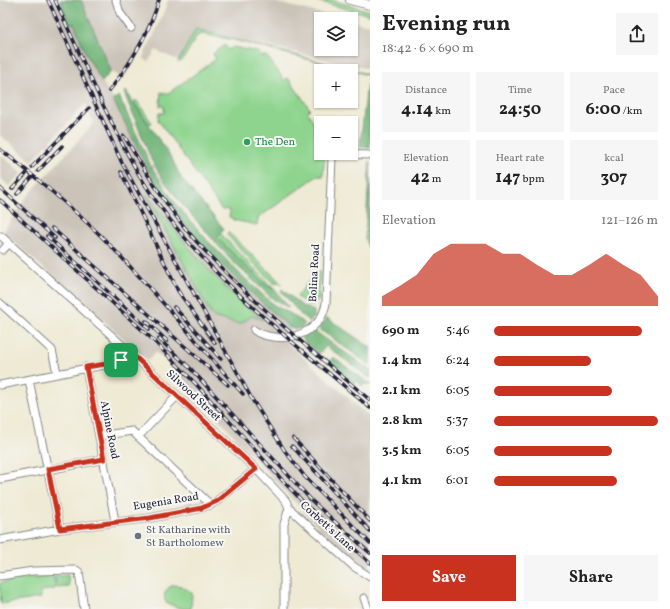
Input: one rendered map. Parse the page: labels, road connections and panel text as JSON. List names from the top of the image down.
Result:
{
  "streets": {
    "street": [
      "Bolina Road",
      "Silwood Street",
      "Alpine Road",
      "Eugenia Road",
      "Corbett's Lane"
    ]
  },
  "crossings": [
    ["Silwood Street", "Eugenia Road"],
    ["Silwood Street", "Corbett's Lane"],
    ["Alpine Road", "Eugenia Road"]
  ],
  "places": ["The Den", "St Katharine with St Bartholomew"],
  "page": {
    "heading": ["Evening run", "18:42 · 6 × 690 m"],
    "map_buttons": ["+", "−"],
    "stats": [
      ["Distance", "4.14 km"],
      ["Time", "24:50"],
      ["Pace", "6:00 /km"],
      ["Elevation", "42 m"],
      ["Heart rate", "147 bpm"],
      ["kcal", "307"]
    ],
    "chart": ["Elevation", "121–126 m"],
    "list": [
      {
        "name": "690 m",
        "note": "5:46"
      },
      {
        "name": "1.4 km",
        "note": "6:24"
      },
      {
        "name": "2.1 km",
        "note": "6:05"
      },
      {
        "name": "2.8 km",
        "note": "5:37"
      },
      {
        "name": "3.5 km",
        "note": "6:05"
      },
      {
        "name": "4.1 km",
        "note": "6:01"
      }
    ],
    "buttons": ["Save", "Share"]
  }
}
